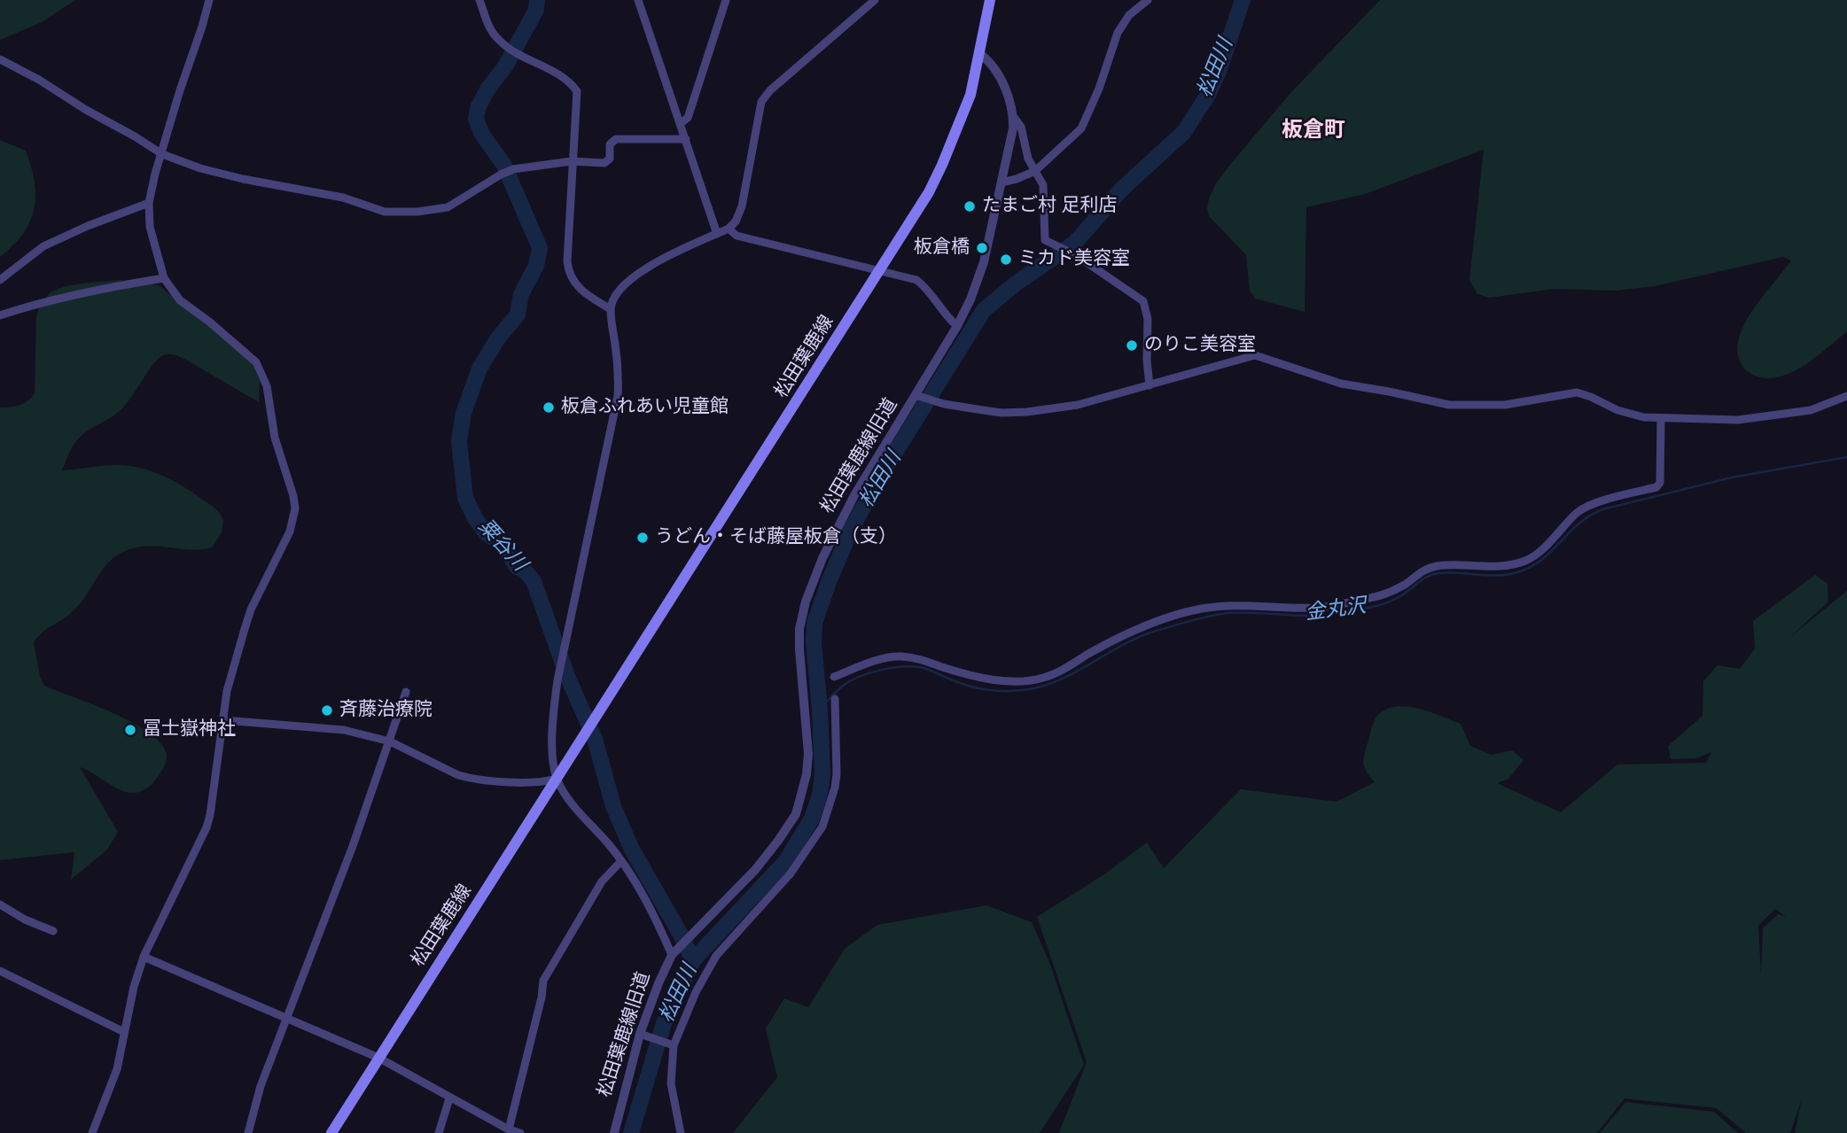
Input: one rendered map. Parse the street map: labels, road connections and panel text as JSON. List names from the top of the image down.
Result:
{
  "streets": {
    "main road": ["松田葉鹿線"],
    "street": ["松田葉鹿線旧道"]
  },
  "crossings": [
    ["松田葉鹿線", "松田葉鹿線旧道"]
  ],
  "districts": ["板倉町"],
  "water": ["松田川", "粟谷川", "金丸沢"],
  "places": [
    "たまご村 足利店",
    "板倉橋",
    "ミカド美容室",
    "のりこ美容室",
    "板倉ふれあい児童館",
    "うどん・そば藤屋板倉（支）",
    "斉藤治療院",
    "冨士嶽神社"
  ]
}
